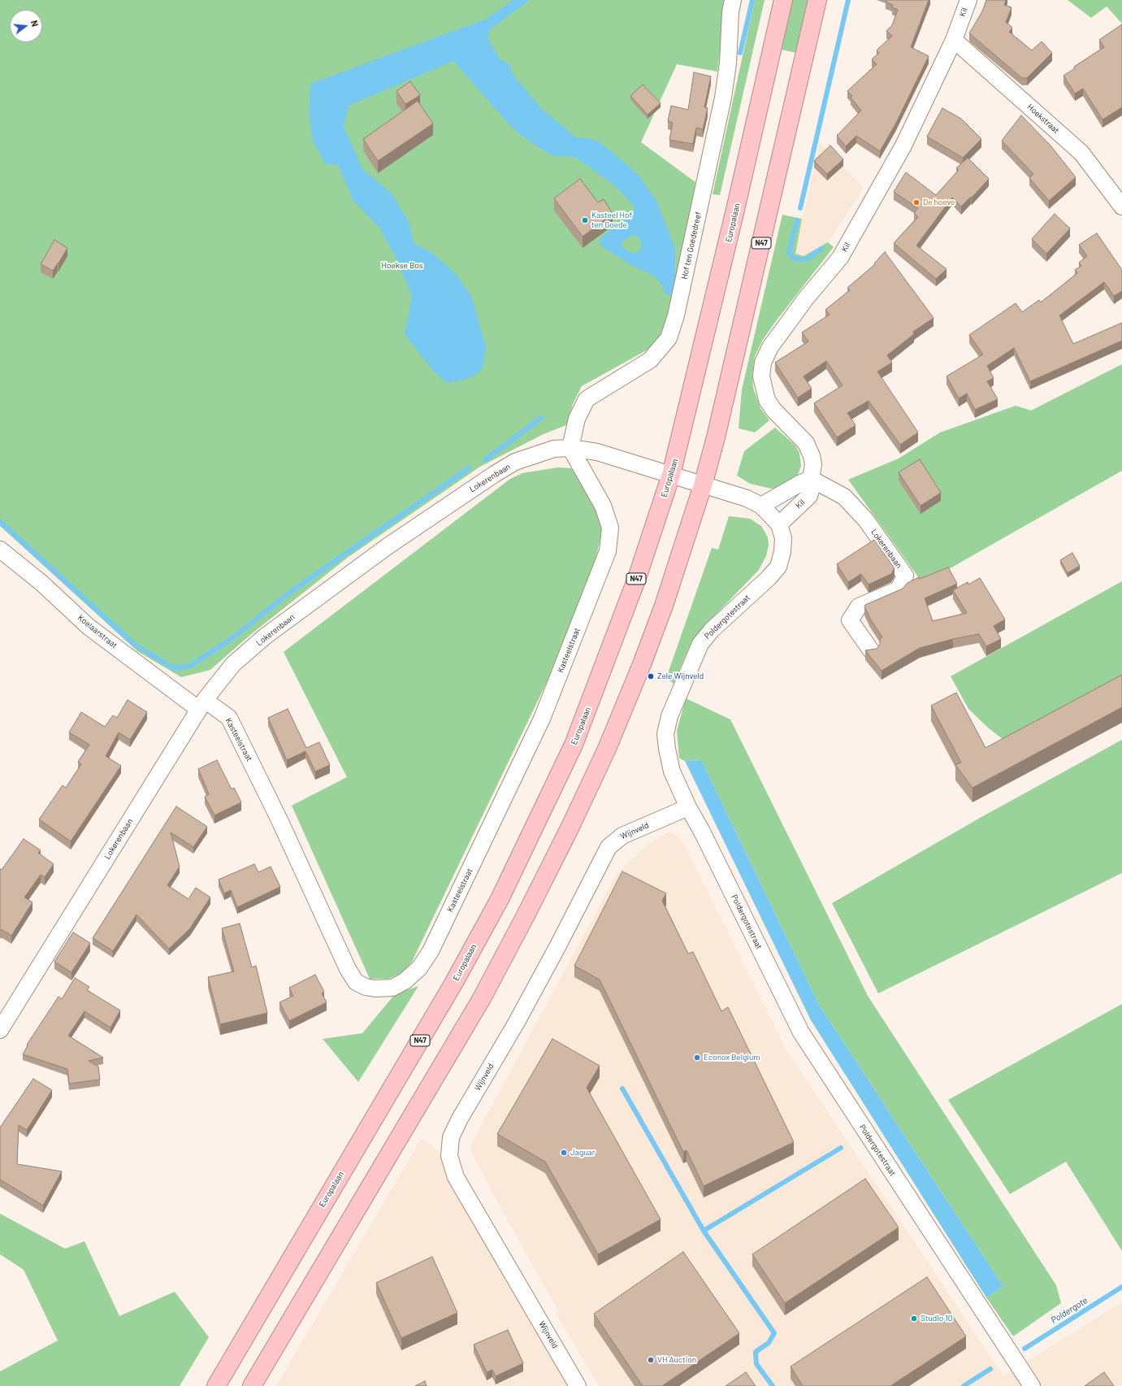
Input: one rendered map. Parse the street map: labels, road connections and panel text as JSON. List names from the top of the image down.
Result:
{
  "streets": {
    "highway": ["Europalaan", "N47"],
    "street": [
      "Kil",
      "Hoekstraat",
      "Hof ten Goededreef",
      "Lokerenbaan",
      "Poldergotestraat",
      "Koelaarstraat",
      "Kasteelstraat",
      "Wijnveld"
    ]
  },
  "crossings": [
    ["Kil", "Hoekstraat"],
    ["Kil", "Lokerenbaan"],
    ["Kil", "Poldergotestraat"],
    ["Europalaan", "Lokerenbaan"],
    ["N47", "Lokerenbaan"],
    ["Hof ten Goededreef", "Lokerenbaan"],
    ["Hof ten Goededreef", "Kasteelstraat"],
    ["Lokerenbaan", "Koelaarstraat"],
    ["Lokerenbaan", "Kasteelstraat"],
    ["Poldergotestraat", "Wijnveld"],
    ["Koelaarstraat", "Kasteelstraat"]
  ],
  "water": ["Poldergote"],
  "parks": ["Hoekse Bos"],
  "places": [
    "De hoeve",
    "Kasteel Hof ten Goede",
    "Zele Wijnveld",
    "Econox Belgium",
    "Jaguar",
    "Studio 10",
    "VH Auction"
  ],
  "north": "right"
}
